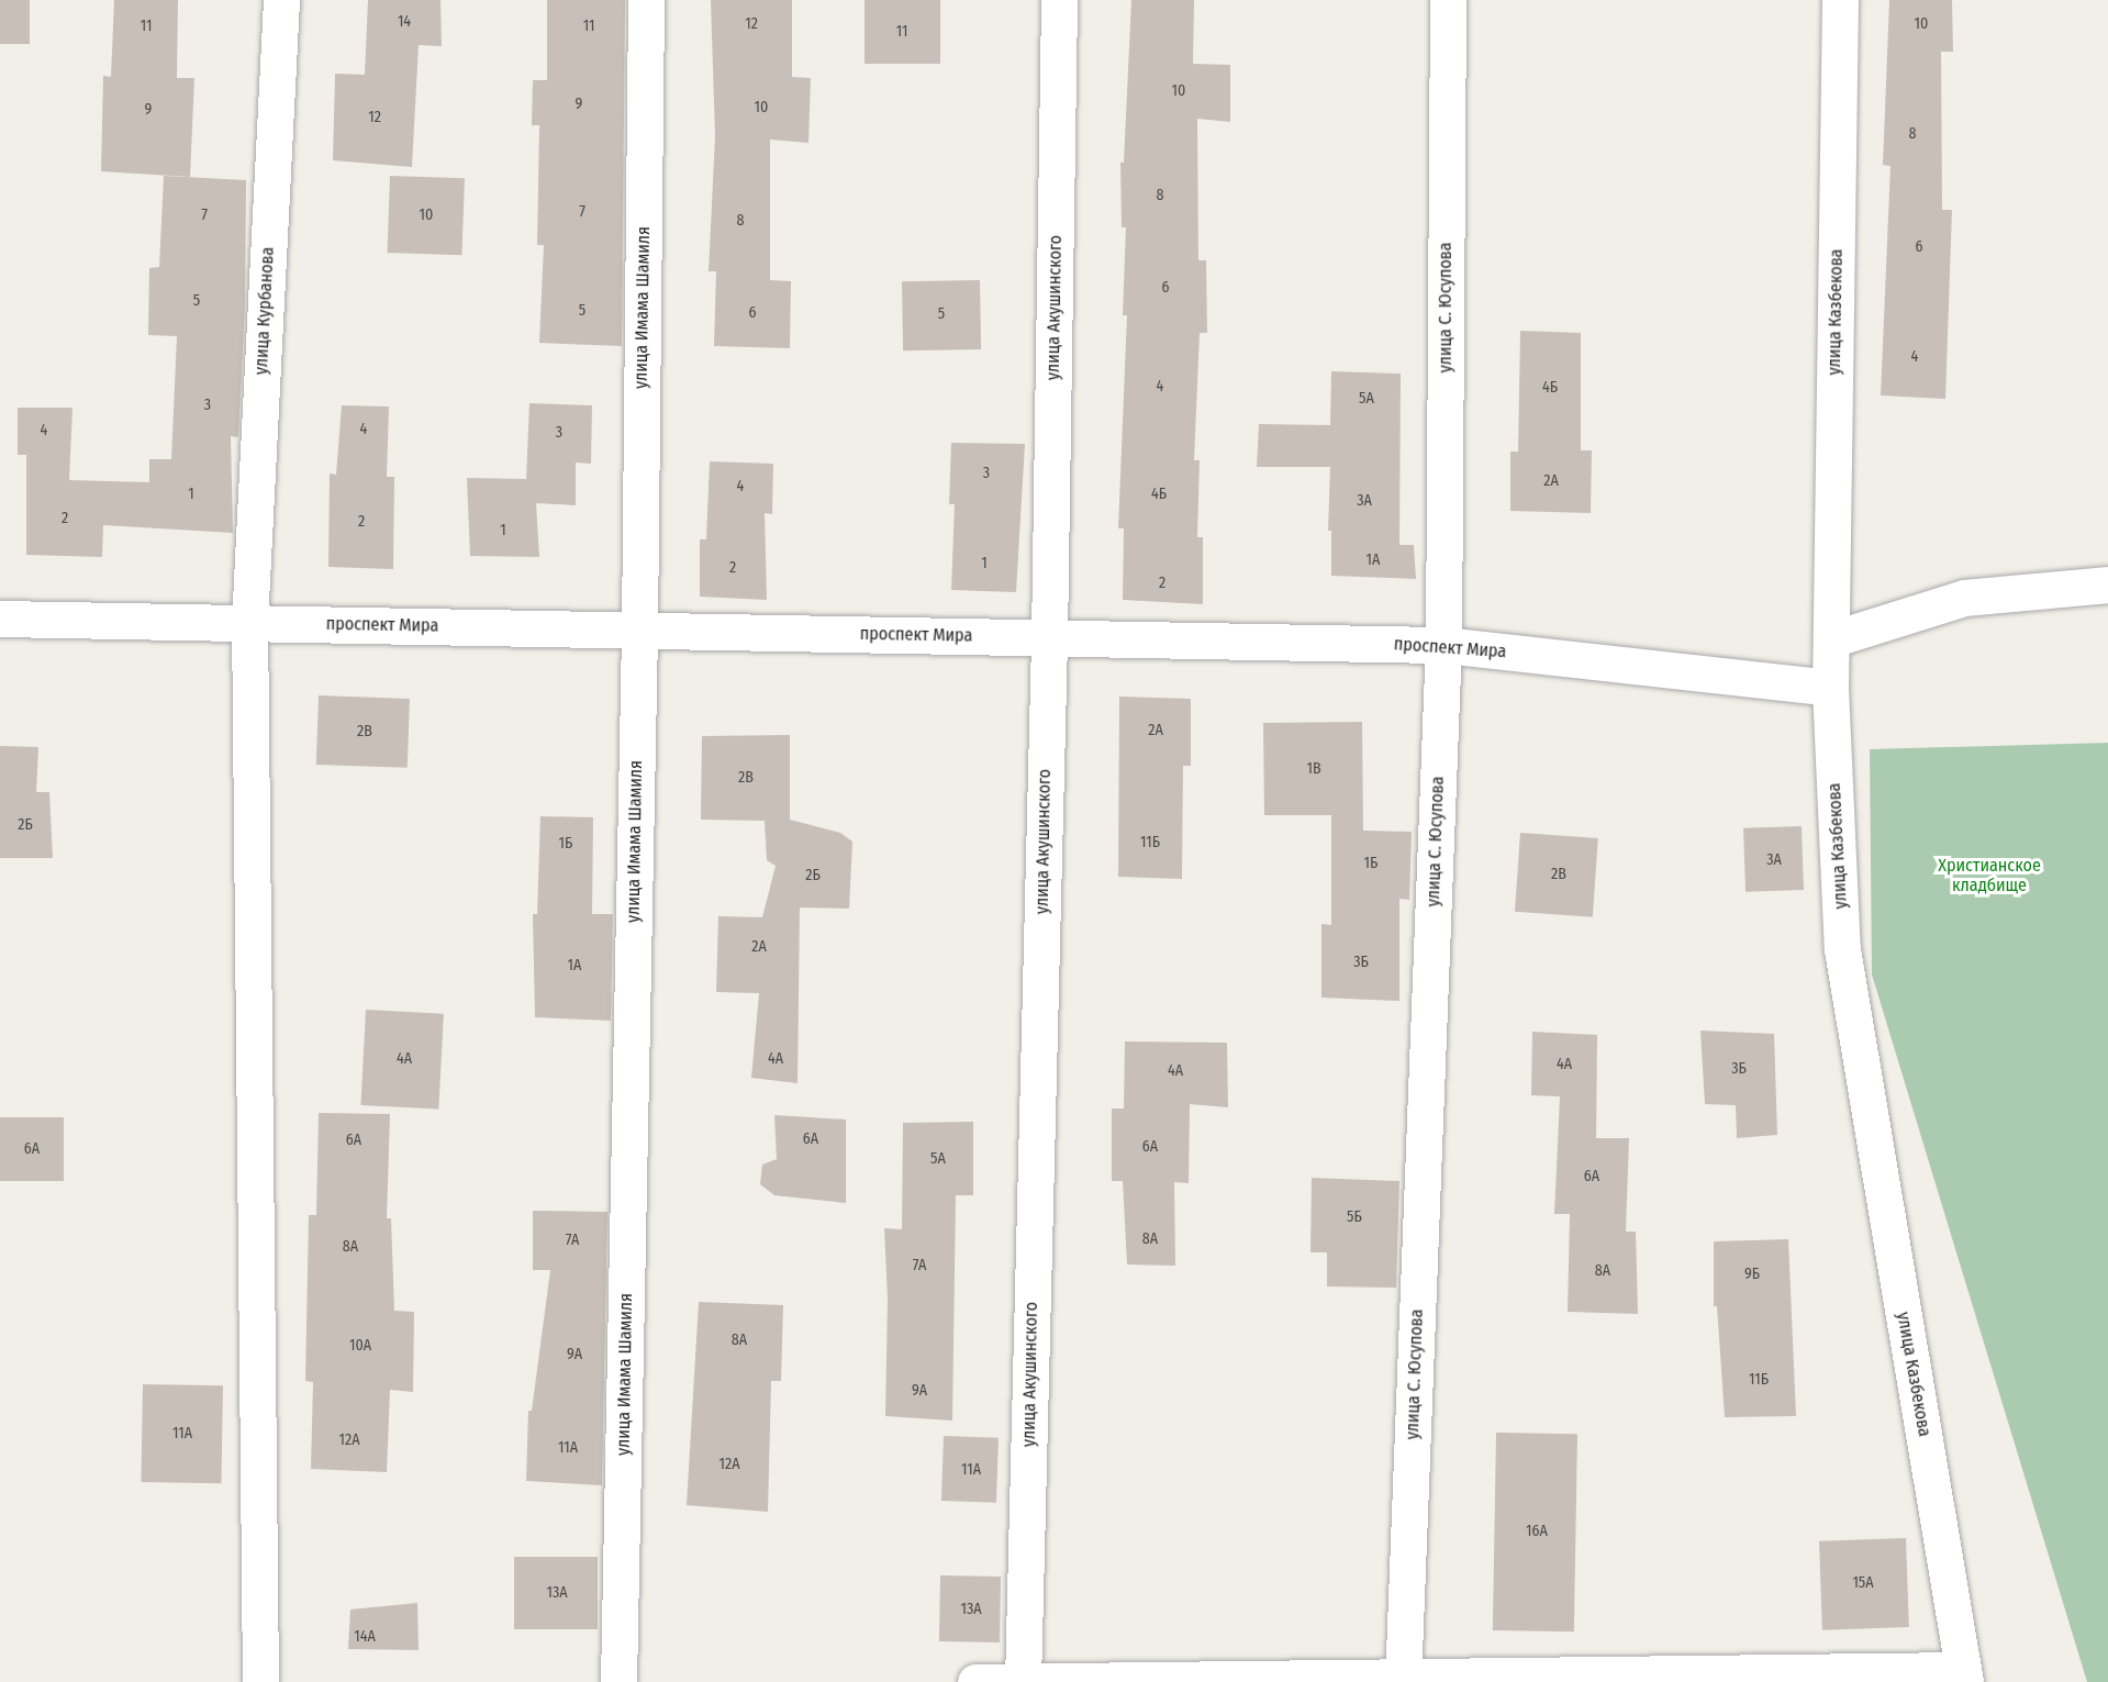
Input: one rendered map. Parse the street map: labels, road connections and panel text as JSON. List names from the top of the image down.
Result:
{
  "streets": {
    "street": [
      "улица Имама Шамиля",
      "улица Акушинского",
      "улица С. Юсупова",
      "улица Курбанова",
      "улица Казбекова",
      "проспект Мира"
    ]
  },
  "crossings": [
    ["улица Имама Шамиля", "проспект Мира"],
    ["улица Акушинского", "проспект Мира"],
    ["улица С. Юсупова", "проспект Мира"],
    ["улица Курбанова", "проспект Мира"],
    ["улица Казбекова", "проспект Мира"]
  ],
  "parks": ["Христианское кладбище"],
  "house_numbers": [
    "14",
    "12",
    "10",
    "11",
    "11",
    "11",
    "10",
    "9",
    "10",
    "9",
    "12",
    "8",
    "8",
    "7",
    "7",
    "10",
    "8",
    "6",
    "6",
    "5",
    "5",
    "6",
    "5",
    "4",
    "4",
    "4Б",
    "5А",
    "3",
    "4",
    "4",
    "3",
    "3",
    "2А",
    "4",
    "1",
    "4Б",
    "3А",
    "2",
    "2",
    "1",
    "1А",
    "1",
    "2",
    "2",
    "2А",
    "2В",
    "1В",
    "2В",
    "2Б",
    "11Б",
    "1Б",
    "3А",
    "1Б",
    "2В",
    "2Б",
    "2А",
    "3Б",
    "1А",
    "4А",
    "4А",
    "4А",
    "3Б",
    "4А",
    "6А",
    "6А",
    "6А",
    "6А",
    "5А",
    "6А",
    "5Б",
    "8А",
    "7А",
    "8А",
    "7А",
    "8А",
    "9Б",
    "8А",
    "10А",
    "9А",
    "11Б",
    "9А",
    "11А",
    "12А",
    "11А",
    "12А",
    "11А",
    "16А",
    "15А",
    "13А",
    "13А",
    "14А"
  ]
}
